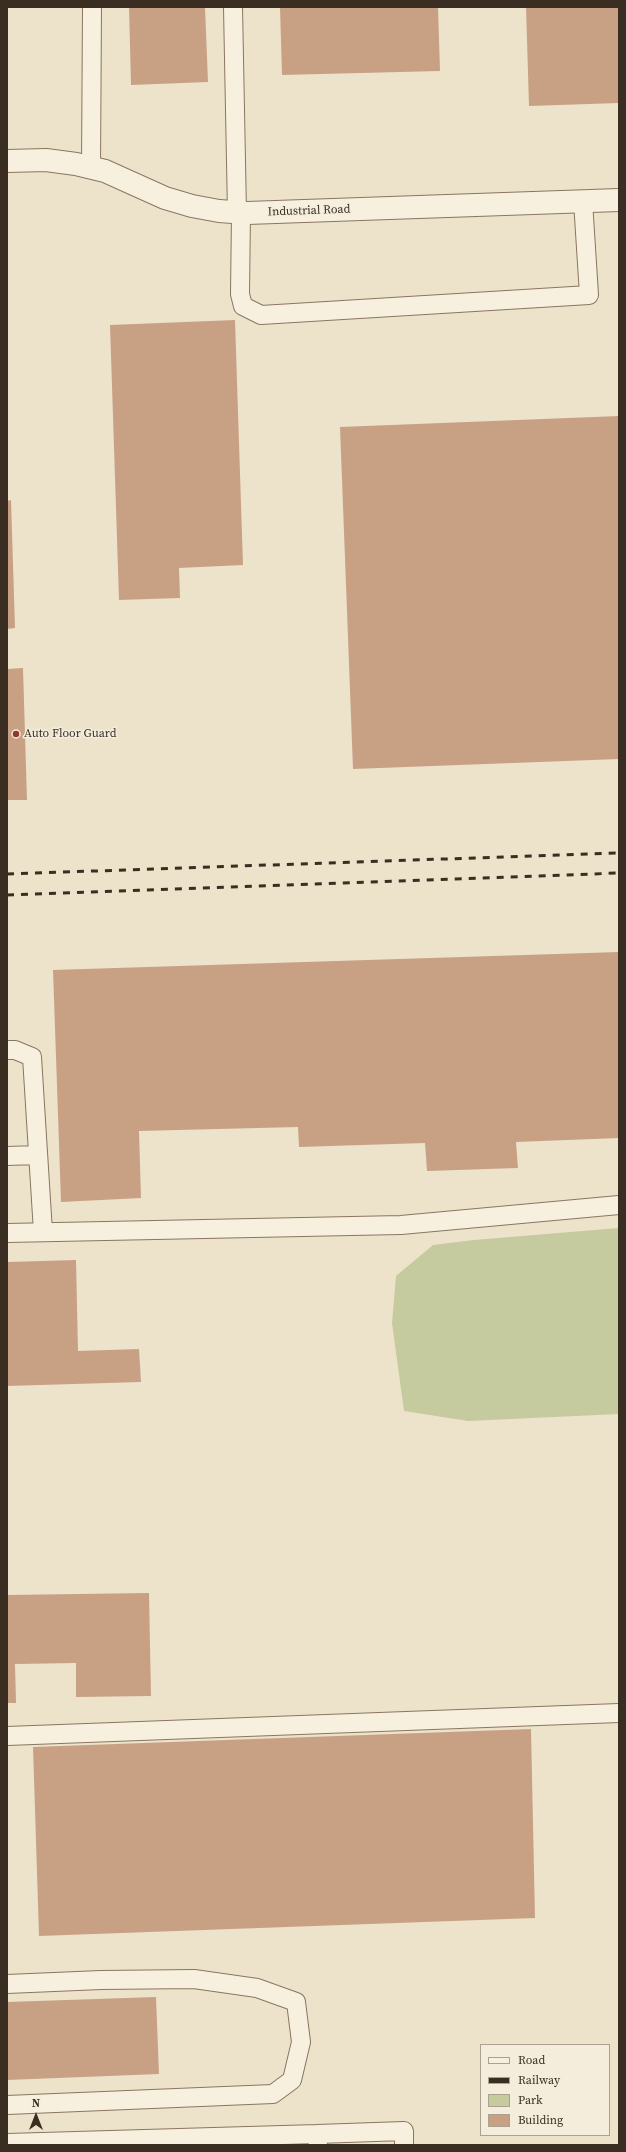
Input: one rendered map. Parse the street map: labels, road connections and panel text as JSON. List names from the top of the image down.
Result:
{
  "streets": {
    "street": ["Industrial Road"]
  },
  "places": ["Auto Floor Guard"],
  "legend": [
    "Road",
    "Railway",
    "Park",
    "Building"
  ],
  "north": "top"
}
